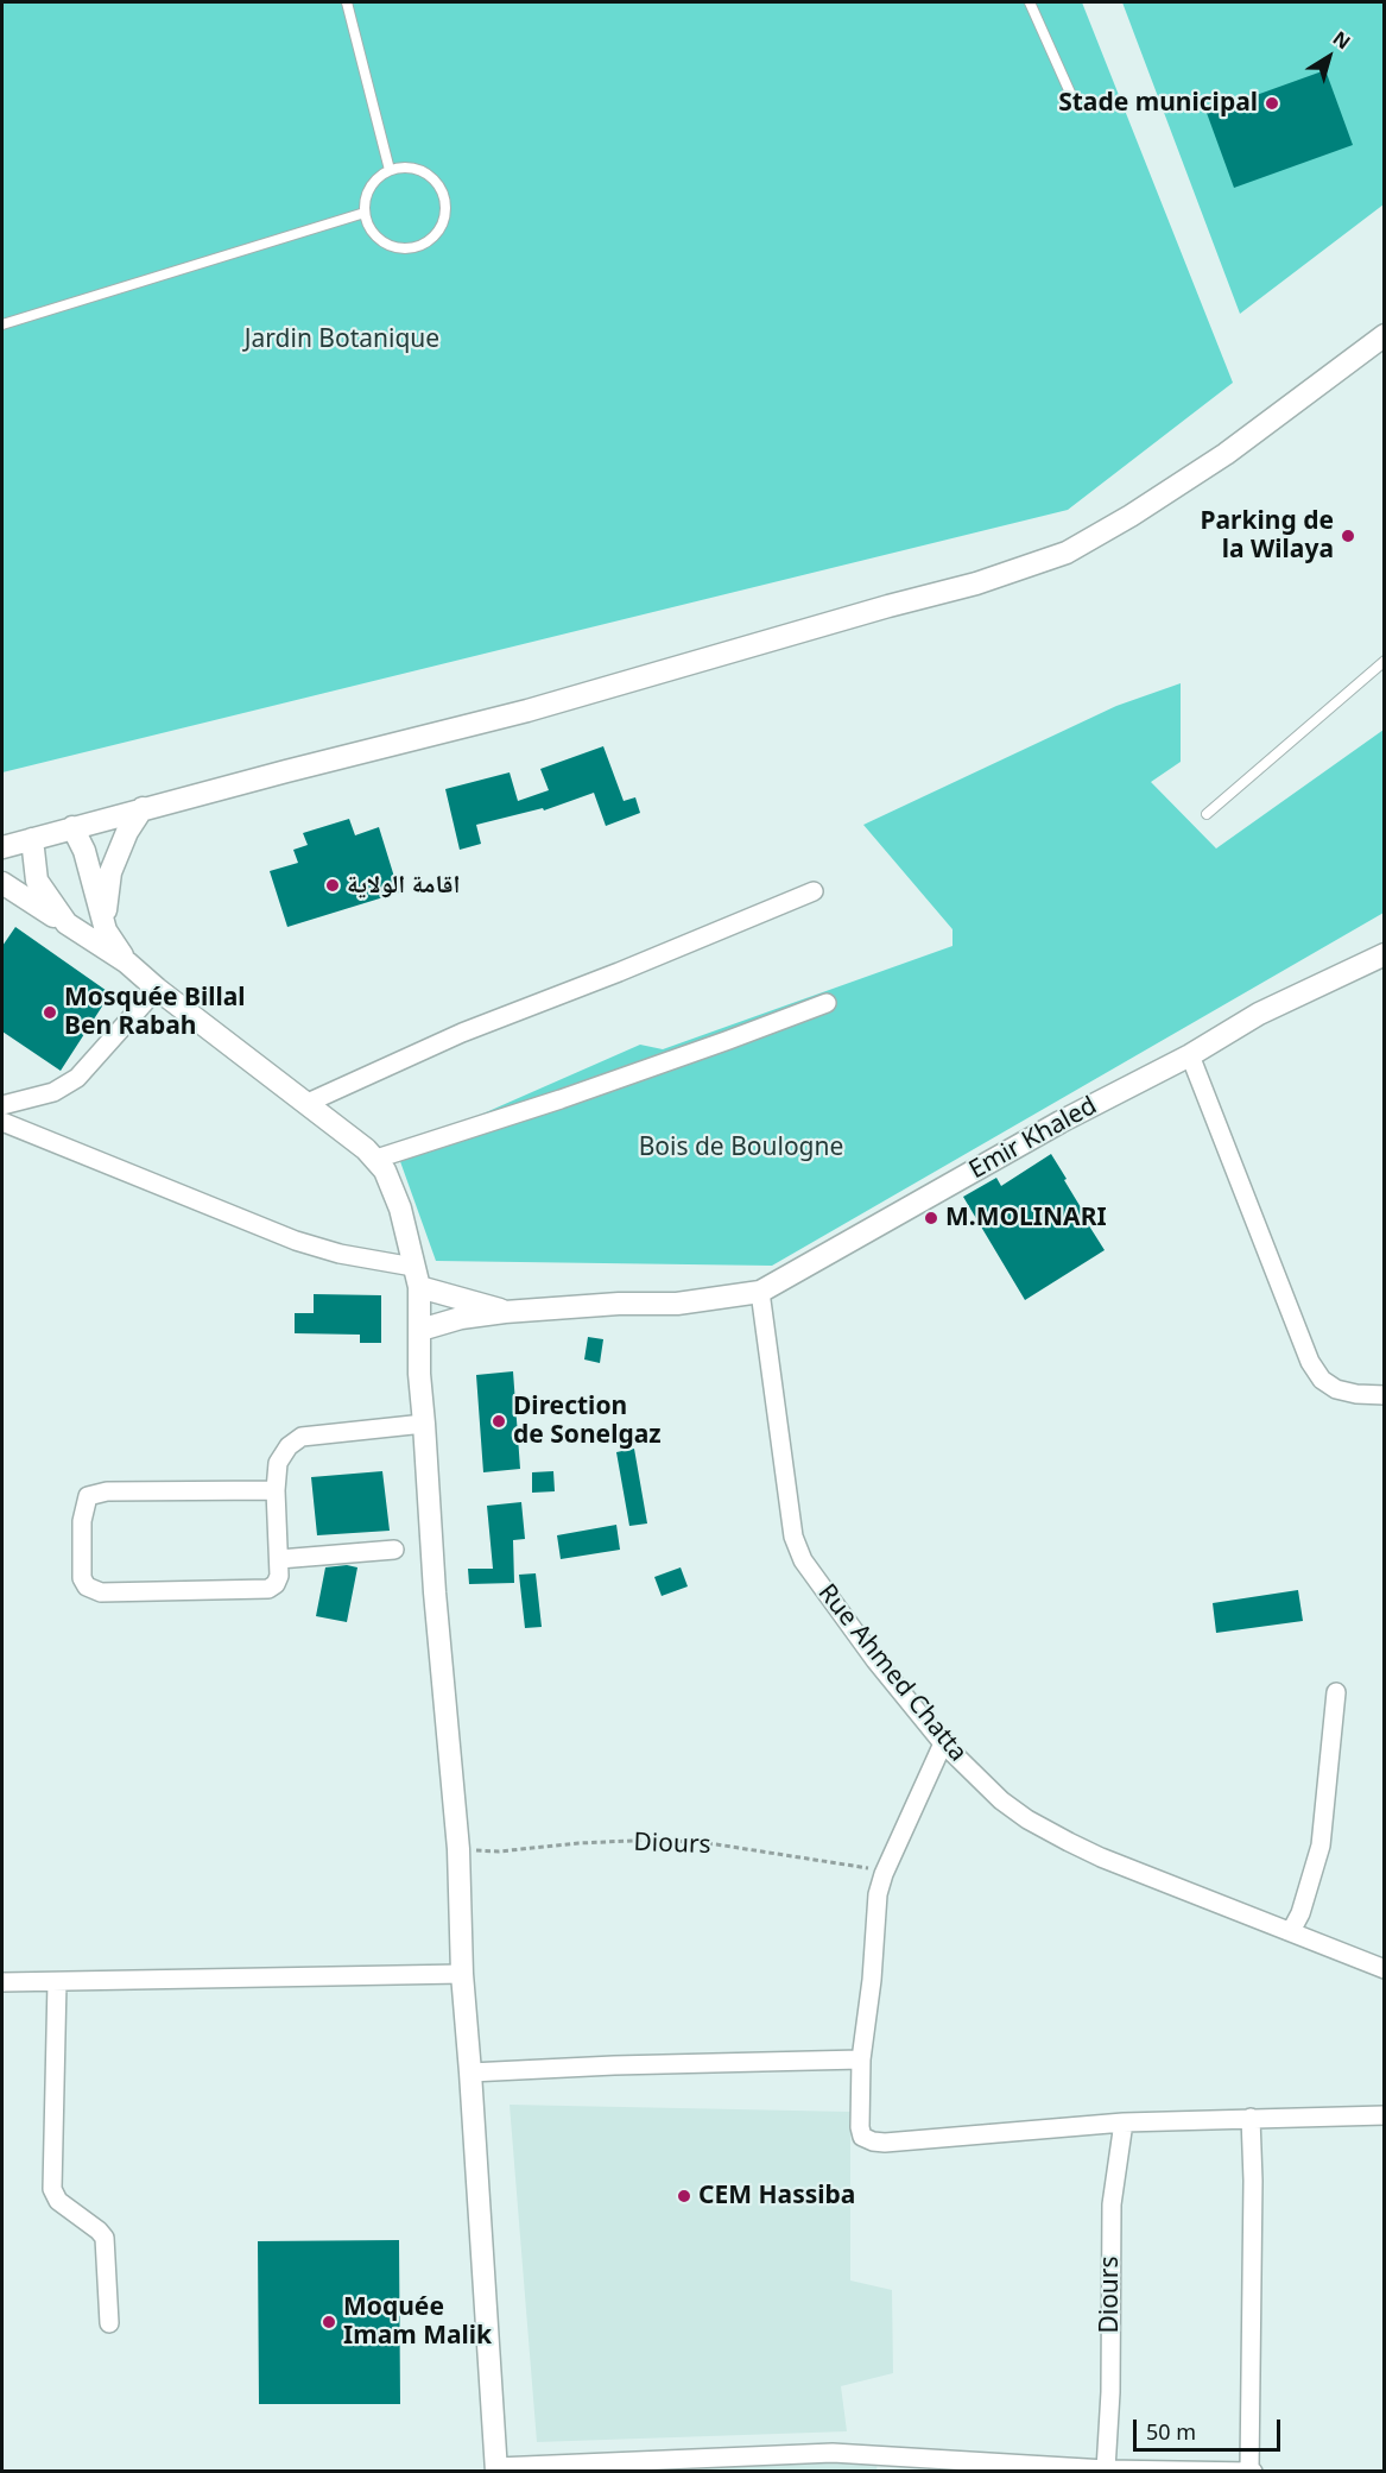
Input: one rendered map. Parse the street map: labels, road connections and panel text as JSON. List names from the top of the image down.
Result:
{
  "streets": {
    "street": ["Emir Khaled", "Rue Ahmed Chatta", "Diours"]
  },
  "crossings": [
    ["Emir Khaled", "Rue Ahmed Chatta"]
  ],
  "parks": ["Jardin Botanique", "Bois de Boulogne"],
  "places": [
    "Stade municipal",
    "Parking de la Wilaya",
    "اقامة الولاية",
    "Mosquée Billal Ben Rabah",
    "M.MOLINARI",
    "Direction de Sonelgaz",
    "CEM Hassiba",
    "Moquée Imam Malik"
  ],
  "scale_bar": "50 m",
  "north": "top right"
}
